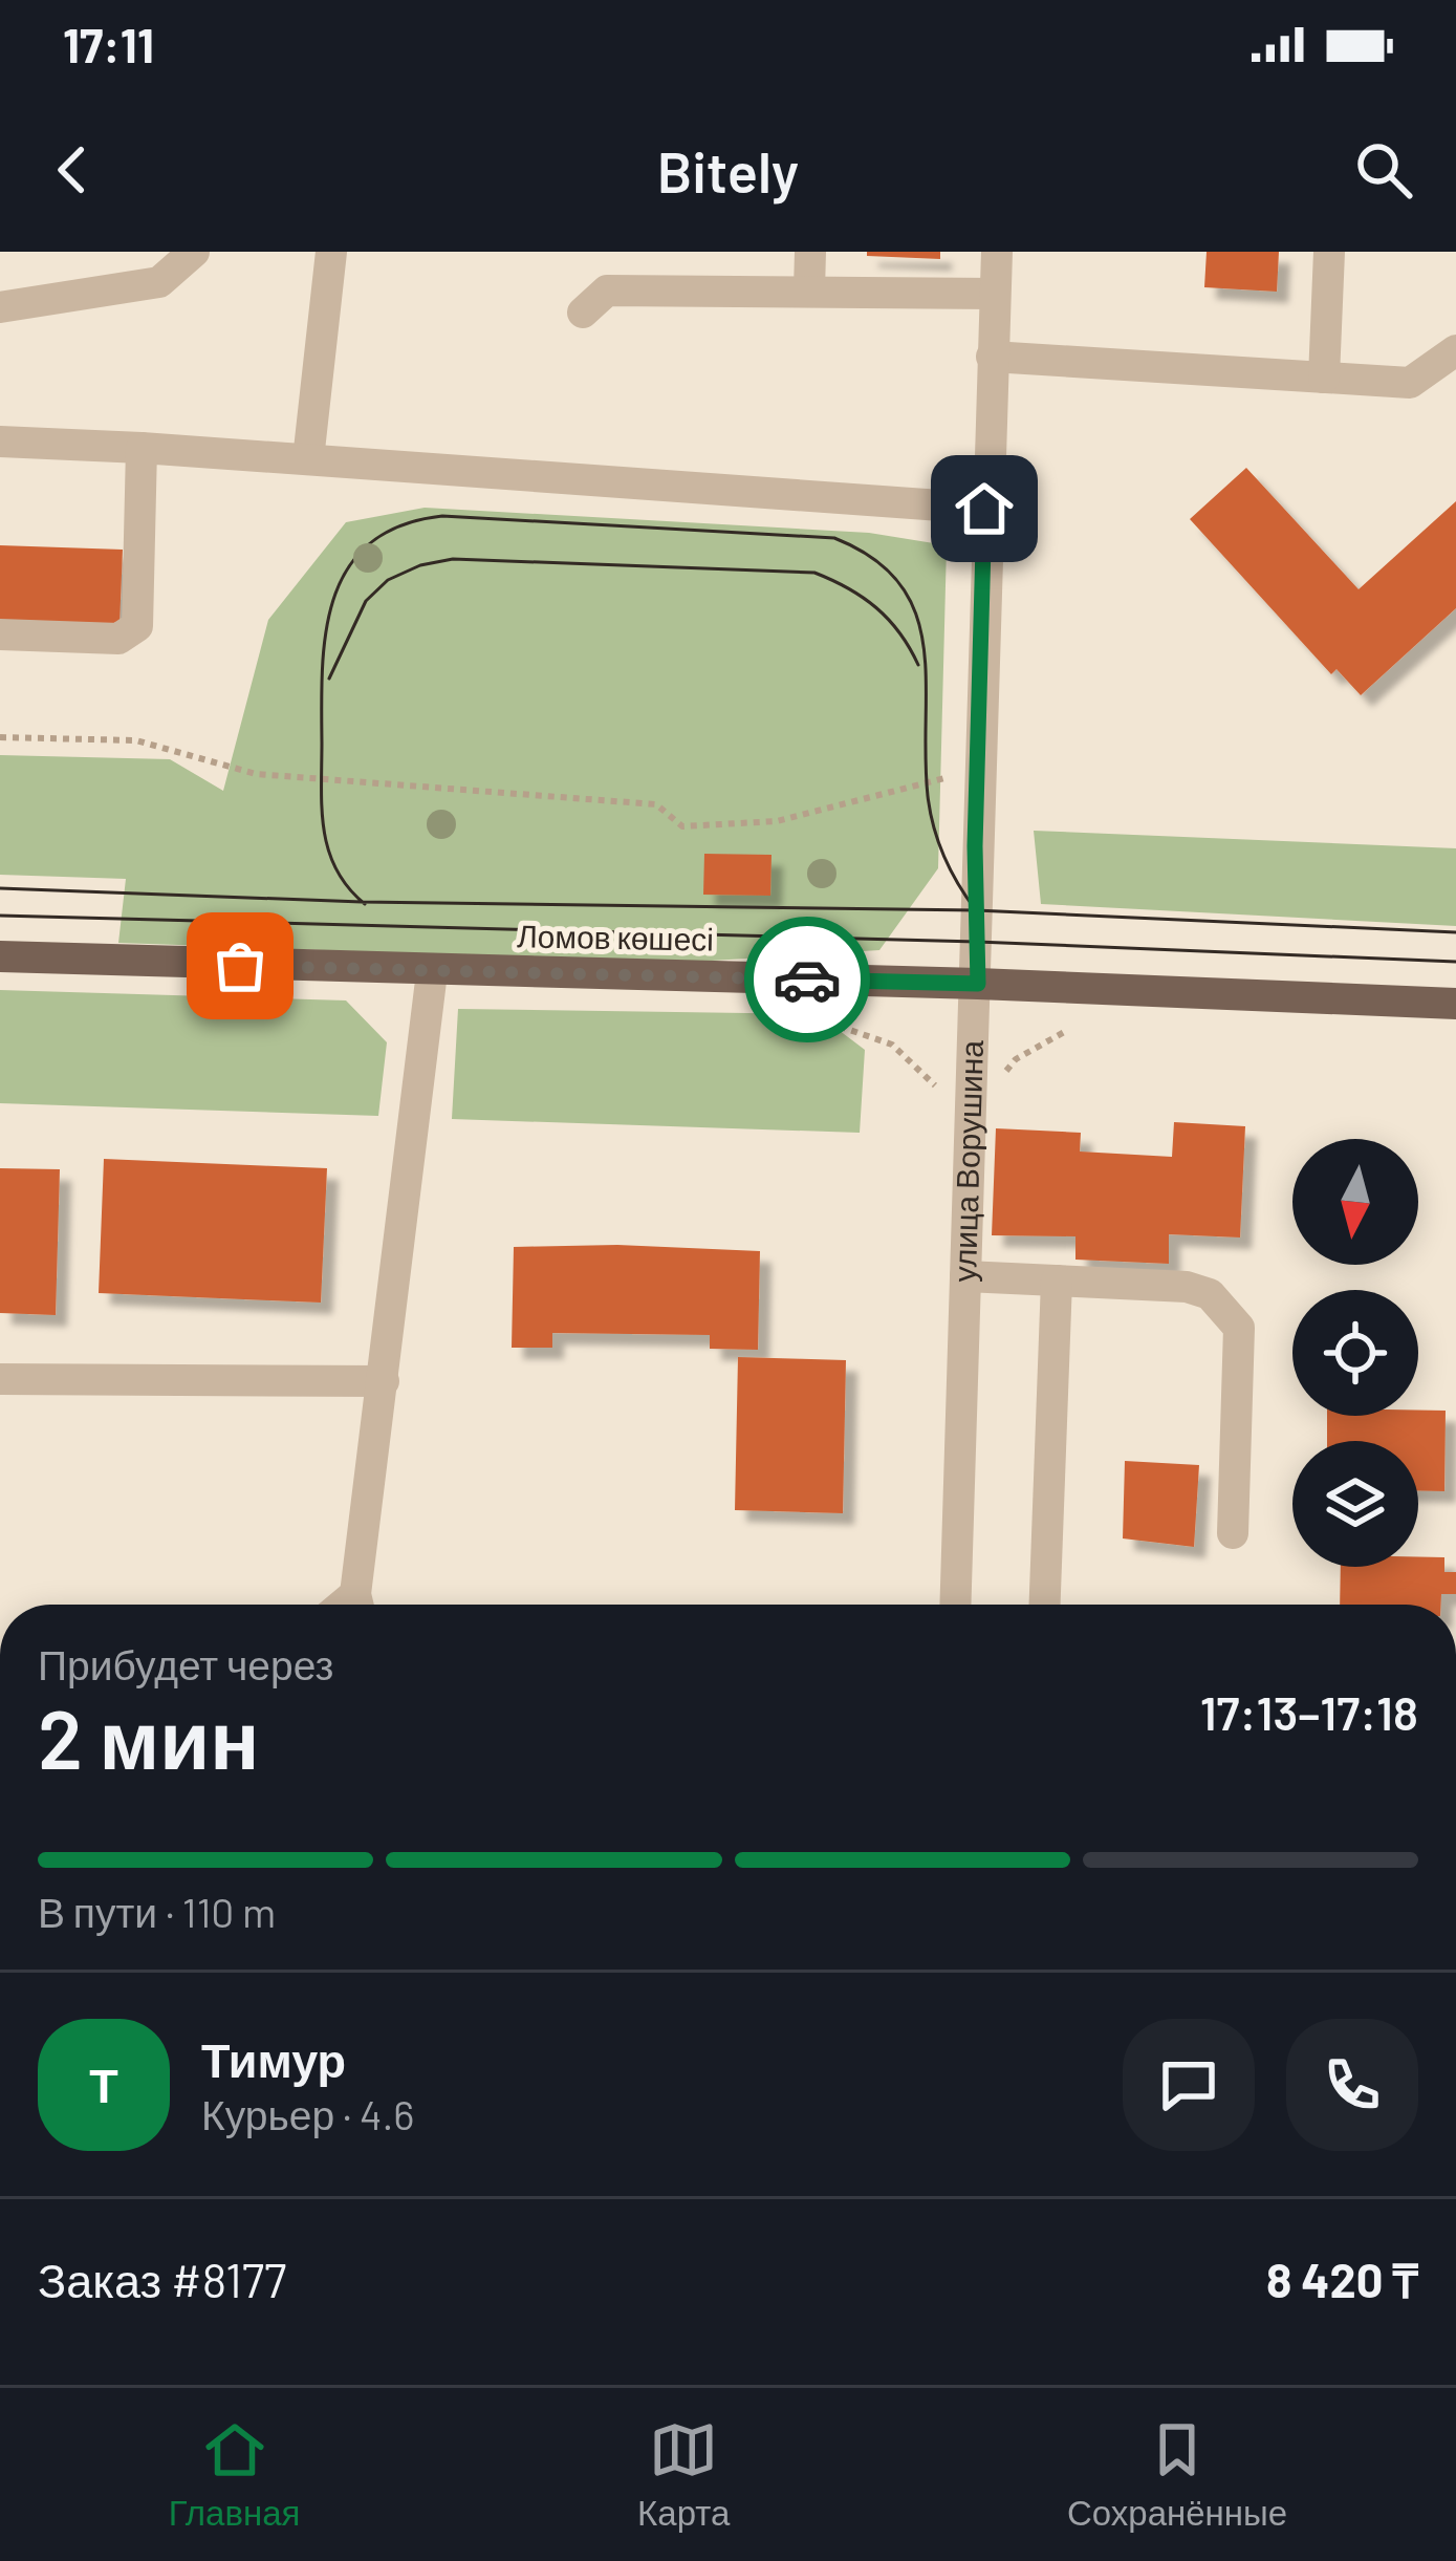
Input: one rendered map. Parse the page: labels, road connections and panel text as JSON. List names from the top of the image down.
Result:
{
  "streets": {
    "main road": ["Ломов көшесі"],
    "street": ["улица Ворушина"]
  },
  "crossings": [
    ["Ломов көшесі", "улица Ворушина"]
  ],
  "north": "bottom",
  "page": {
    "status": "17:11",
    "header": "Bitely",
    "heading": ["2 мин", "Прибудет через", "17:13–17:18"],
    "panel": [
      "Тимур",
      "Курьер · 4.6",
      "Заказ #8177",
      "8 420 ₸"
    ],
    "bar": "В пути · 110 m",
    "round": "Т",
    "tabs": ["Главная", "Карта", "Сохранённые"]
  }
}
